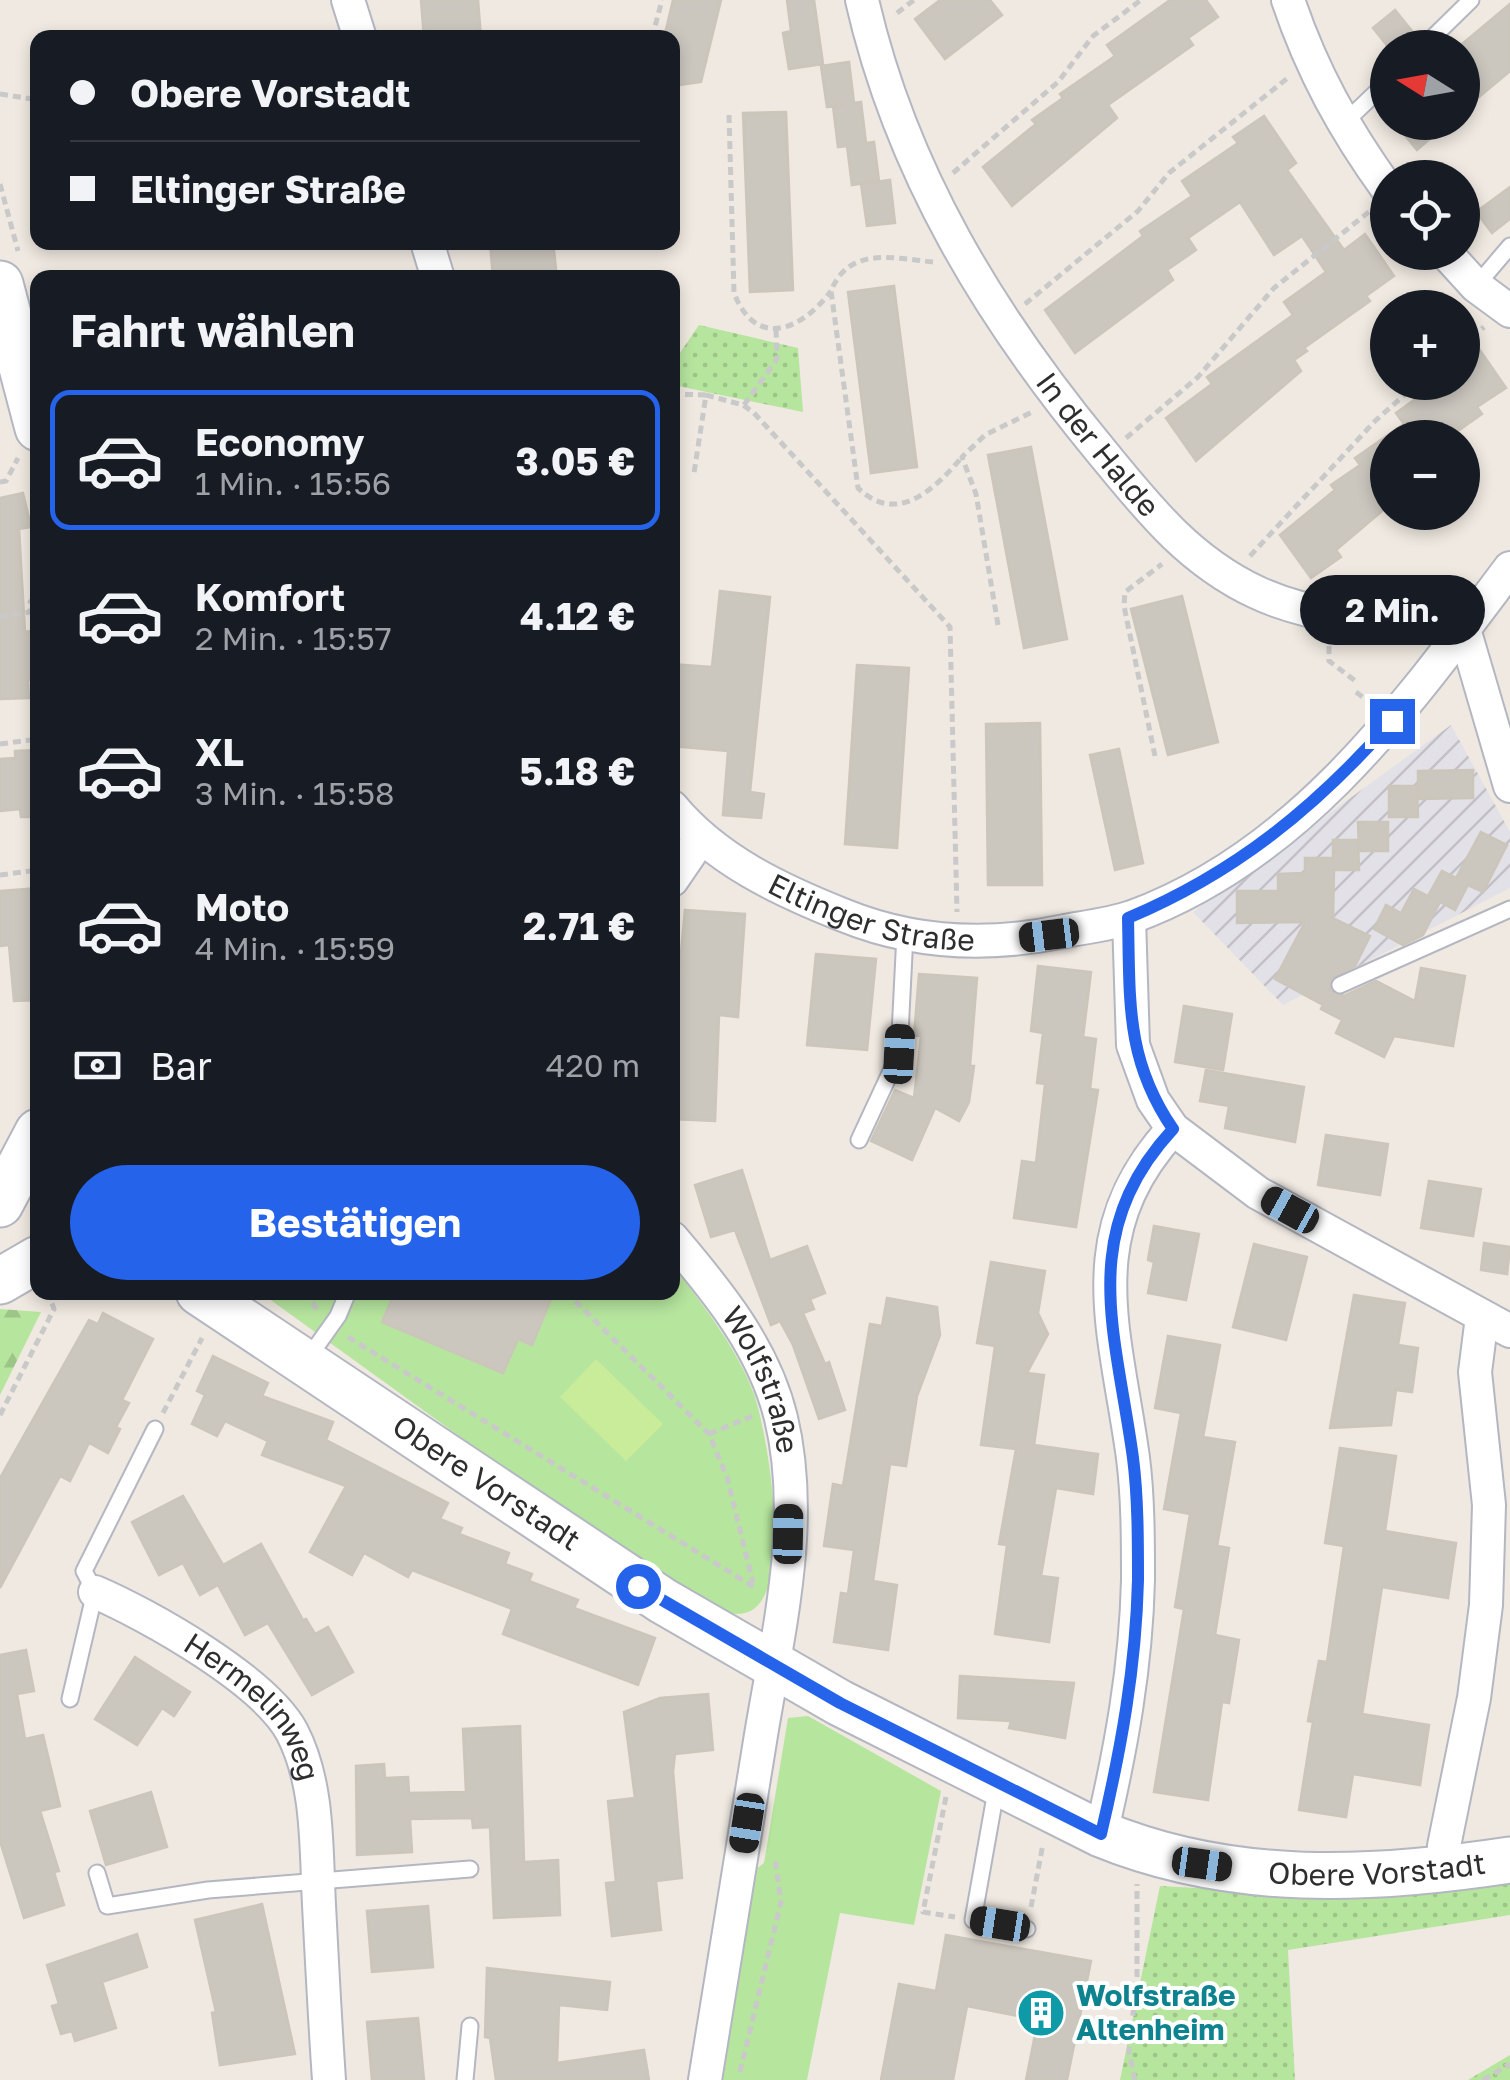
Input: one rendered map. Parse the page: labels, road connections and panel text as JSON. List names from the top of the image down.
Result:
{
  "streets": {
    "main road": ["Obere Vorstadt"],
    "street": [
      "In der Halde",
      "Eltinger Straße",
      "Wolfstraße",
      "Hermelinweg"
    ]
  },
  "crossings": [
    ["In der Halde", "Eltinger Straße"],
    ["Wolfstraße", "Obere Vorstadt"]
  ],
  "places": {
    "building": ["Wolfstraße Altenheim"]
  },
  "north": "left",
  "page": {
    "map_buttons": ["+", "−"],
    "banner": ["Obere Vorstadt", "Eltinger Straße"],
    "heading": "Fahrt wählen",
    "list": [
      {
        "name": "Economy",
        "note": "1 Min. · 15:56",
        "value": "3.05 €"
      },
      {
        "name": "Komfort",
        "note": "2 Min. · 15:57",
        "value": "4.12 €"
      },
      {
        "name": "XL",
        "note": "3 Min. · 15:58",
        "value": "5.18 €"
      },
      {
        "name": "Moto",
        "note": "4 Min. · 15:59",
        "value": "2.71 €"
      }
    ],
    "bubble": "2 Min.",
    "pay": ["Bar", "420 m"],
    "buttons": "Bestätigen"
  }
}
